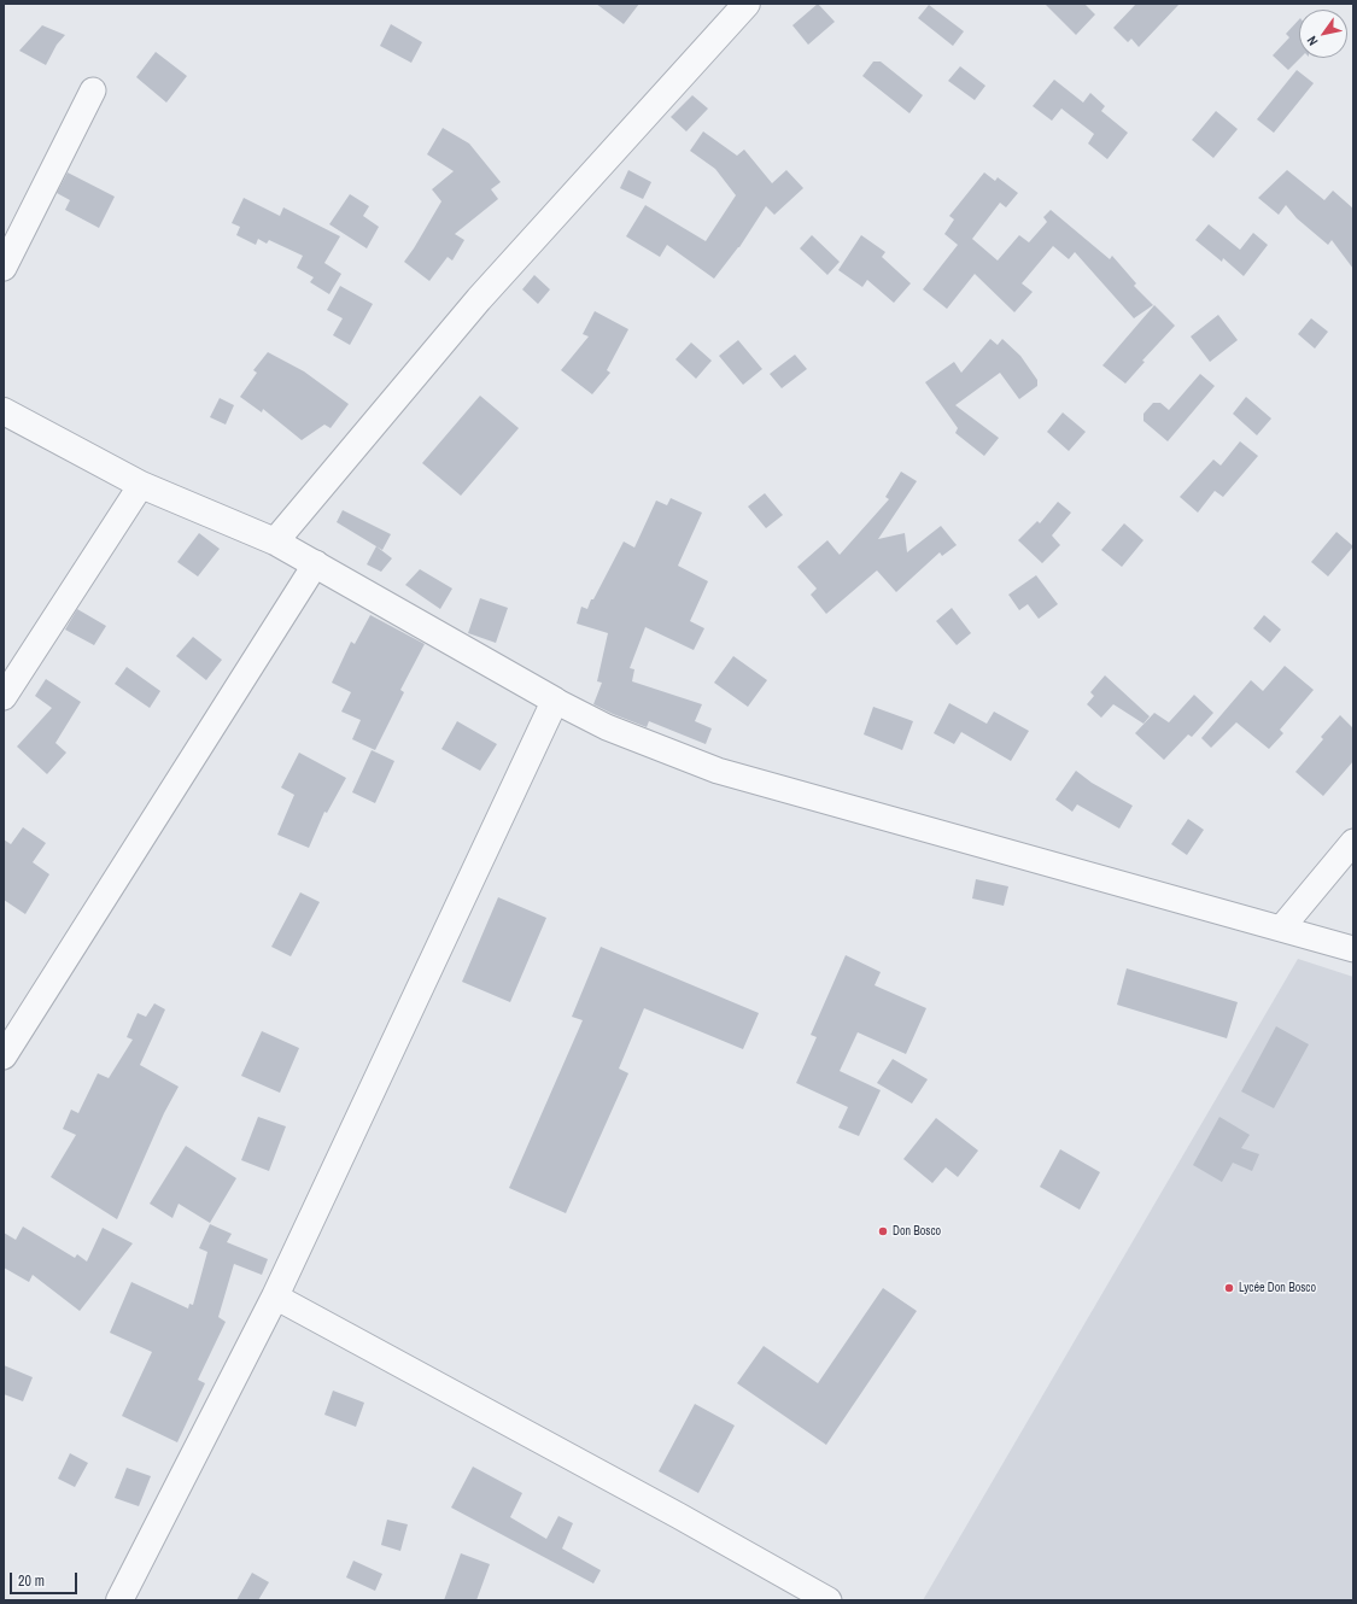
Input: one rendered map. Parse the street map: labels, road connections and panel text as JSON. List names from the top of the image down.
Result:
{
  "places": ["Don Bosco", "Lycée Don Bosco"],
  "scale_bar": "20 m",
  "north": "bottom left"
}
